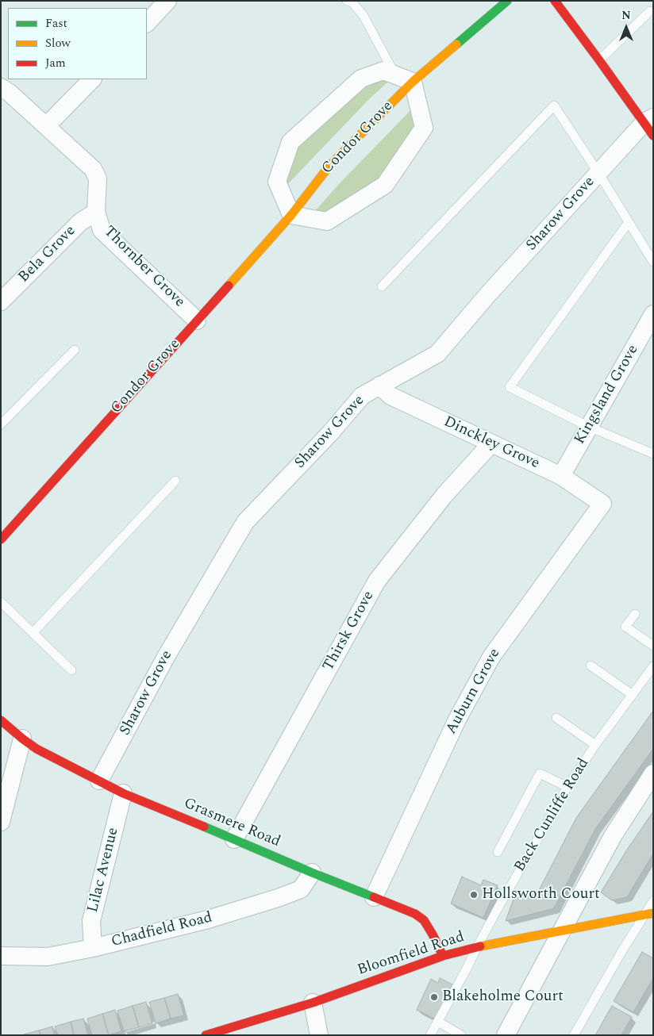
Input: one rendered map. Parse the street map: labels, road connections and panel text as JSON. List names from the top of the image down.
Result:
{
  "streets": {
    "street": [
      "Condor Grove",
      "Sharow Grove",
      "Bela Grove",
      "Thornber Grove",
      "Kingsland Grove",
      "Dinckley Grove",
      "Thirsk Grove",
      "Auburn Grove",
      "Grasmere Road",
      "Lilac Avenue",
      "Chadfield Road",
      "Bloomfield Road"
    ],
    "lane": ["Back Cunliffe Road"]
  },
  "crossings": [
    ["Condor Grove", "Thornber Grove"],
    ["Sharow Grove", "Dinckley Grove"],
    ["Sharow Grove", "Grasmere Road"],
    ["Bela Grove", "Thornber Grove"],
    ["Kingsland Grove", "Dinckley Grove"],
    ["Dinckley Grove", "Thirsk Grove"],
    ["Dinckley Grove", "Auburn Grove"],
    ["Thirsk Grove", "Grasmere Road"],
    ["Auburn Grove", "Grasmere Road"],
    ["Back Cunliffe Road", "Bloomfield Road"],
    ["Grasmere Road", "Lilac Avenue"],
    ["Grasmere Road", "Chadfield Road"],
    ["Grasmere Road", "Bloomfield Road"],
    ["Lilac Avenue", "Chadfield Road"]
  ],
  "places": ["Hollsworth Court", "Blakeholme Court"],
  "legend": ["Fast", "Slow", "Jam"],
  "north": "top"
}
